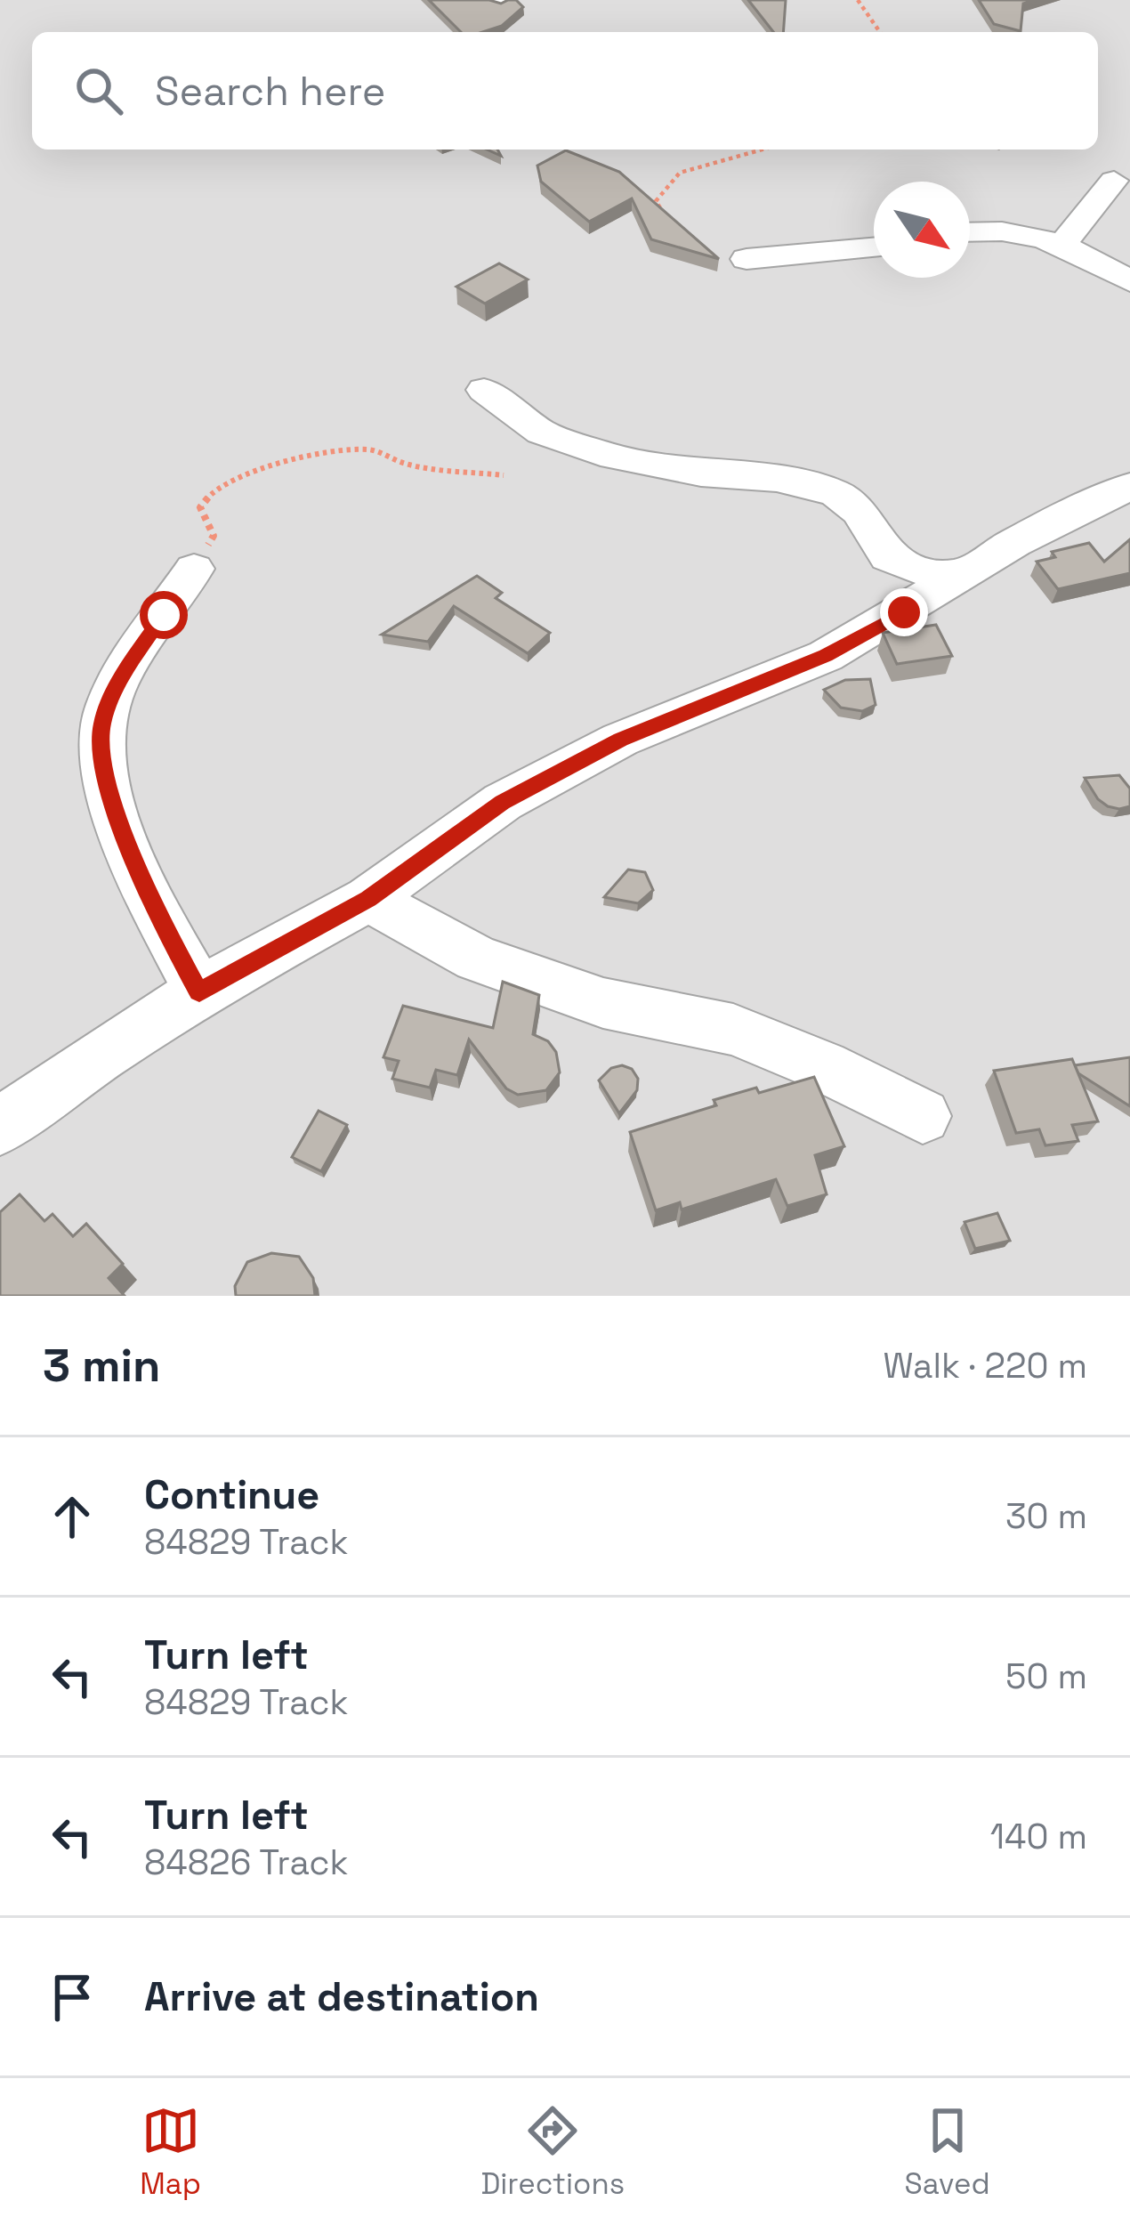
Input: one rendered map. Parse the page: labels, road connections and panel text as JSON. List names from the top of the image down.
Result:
{
  "north": "bottom right",
  "page": {
    "search": "Search here",
    "heading": ["3 min", "Walk · 220 m"],
    "list": [
      ["Continue", "84829 Track", "30 m"],
      ["Turn left", "84829 Track", "50 m"],
      ["Turn left", "84826 Track", "140 m"],
      "Arrive at destination"
    ],
    "nav": ["Map", "Directions", "Saved"]
  }
}
